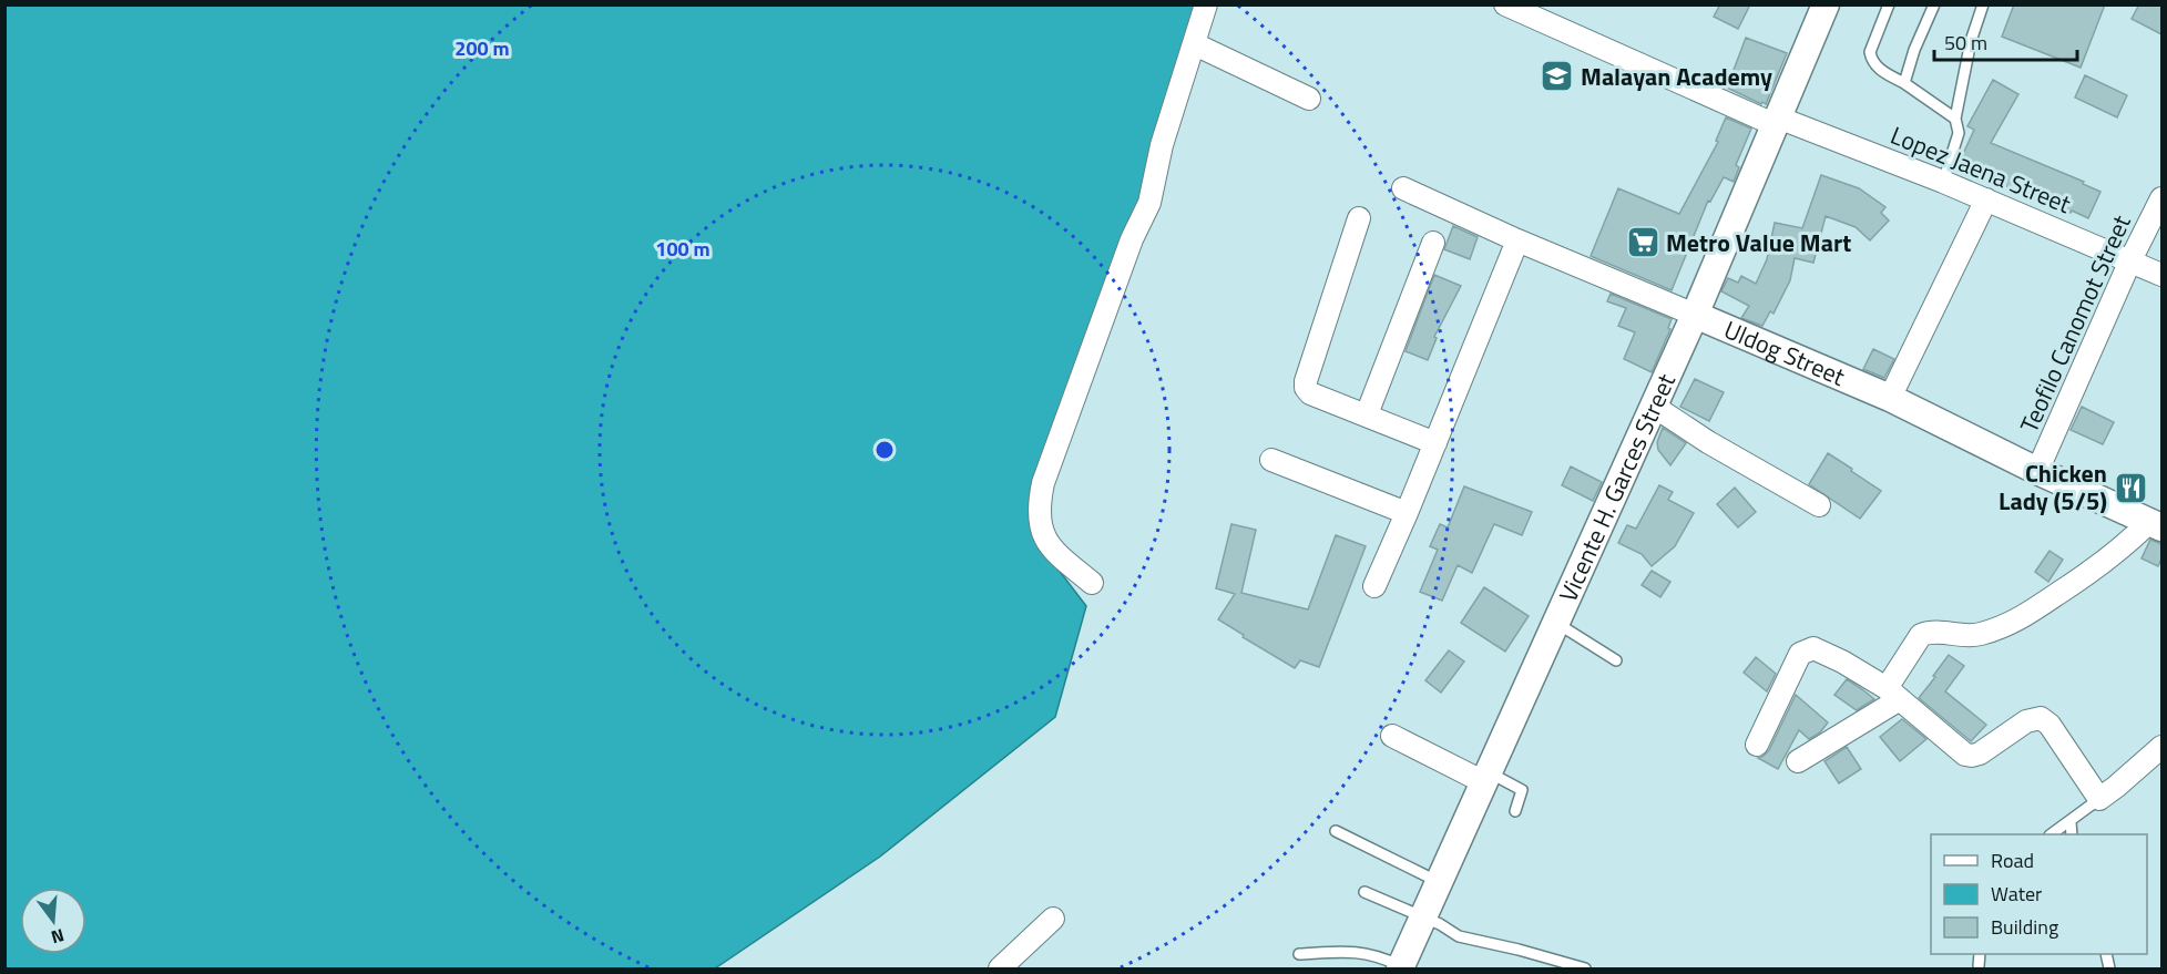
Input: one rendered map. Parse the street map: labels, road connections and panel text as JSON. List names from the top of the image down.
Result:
{
  "streets": {
    "street": [
      "Lopez Jaena Street",
      "Teofilo Canomot Street",
      "Uldog Street",
      "Vicente H. Garces Street"
    ]
  },
  "crossings": [
    ["Lopez Jaena Street", "Teofilo Canomot Street"],
    ["Lopez Jaena Street", "Vicente H. Garces Street"],
    ["Teofilo Canomot Street", "Uldog Street"],
    ["Uldog Street", "Vicente H. Garces Street"]
  ],
  "places": {
    "school or university": ["Malayan Academy"],
    "supermarket": ["Metro Value Mart"],
    "restaurant": ["Chicken Lady (5/5)"]
  },
  "legend": ["Road", "Water", "Building"],
  "scale_bar": "50 m",
  "north": "bottom",
  "rings": ["200 m", "100 m"]
}
